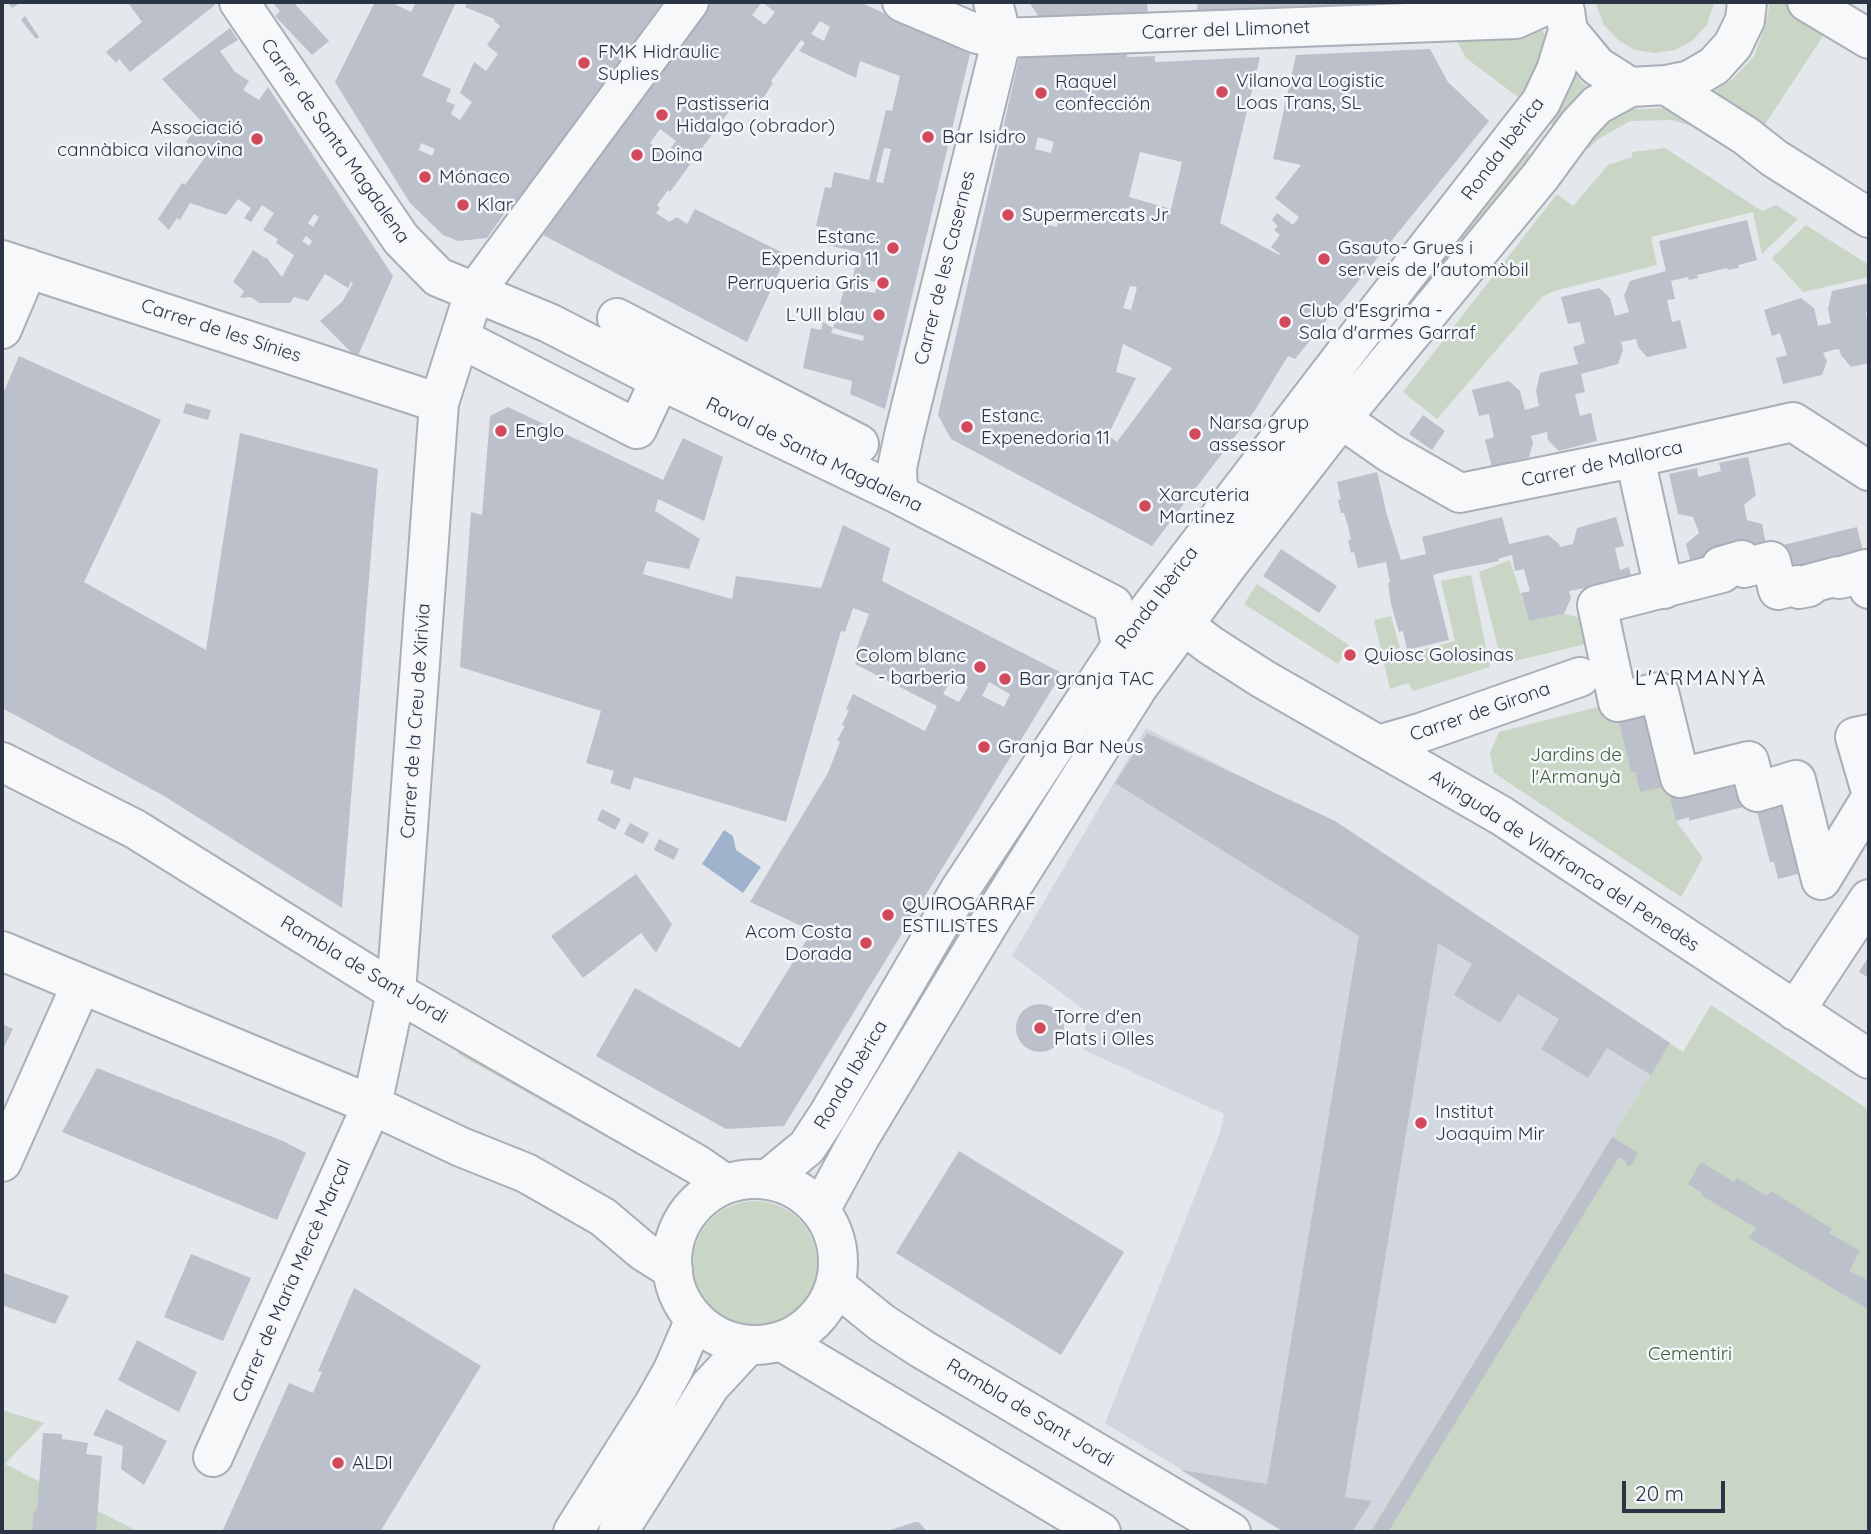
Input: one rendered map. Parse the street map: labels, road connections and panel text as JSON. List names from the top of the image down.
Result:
{
  "streets": {
    "street": [
      "Carrer del Llimonet",
      "Carrer de Santa Magdalena",
      "Ronda Ibèrica",
      "Carrer de les Casernes",
      "Carrer de les Sínies",
      "Raval de Santa Magdalena",
      "Carrer de Mallorca",
      "Carrer de Girona",
      "Carrer de la Creu de Xirivia",
      "Avinguda de Vilafranca del Penedès",
      "Rambla de Sant Jordi",
      "Carrer de Maria Mercè Marçal"
    ]
  },
  "crossings": [
    ["Carrer del Llimonet", "Ronda Ibèrica"],
    ["Carrer del Llimonet", "Carrer de les Casernes"],
    ["Carrer de Santa Magdalena", "Raval de Santa Magdalena"],
    ["Carrer de Santa Magdalena", "Carrer de la Creu de Xirivia"],
    ["Ronda Ibèrica", "Raval de Santa Magdalena"],
    ["Ronda Ibèrica", "Carrer de Mallorca"],
    ["Ronda Ibèrica", "Avinguda de Vilafranca del Penedès"],
    ["Ronda Ibèrica", "Rambla de Sant Jordi"],
    ["Carrer de les Casernes", "Raval de Santa Magdalena"],
    ["Carrer de les Sínies", "Carrer de la Creu de Xirivia"],
    ["Raval de Santa Magdalena", "Carrer de la Creu de Xirivia"],
    ["Carrer de Girona", "Avinguda de Vilafranca del Penedès"],
    ["Carrer de la Creu de Xirivia", "Rambla de Sant Jordi"],
    ["Carrer de la Creu de Xirivia", "Carrer de Maria Mercè Marçal"]
  ],
  "districts": ["L'ARMANYÀ"],
  "parks": ["Jardins de l'Armanyà", "Cementiri"],
  "places": [
    "FMK Hidraulic Suplies",
    "Vilanova Logistic Loas Trans, SL",
    "Raquel confección",
    "Pastisseria Hidalgo (obrador)",
    "Bar Isidro",
    "Associació cannàbica vilanovina",
    "Doina",
    "Mónaco",
    "Klar",
    "Supermercats Jr",
    "Estanc. Expenduria 11",
    "Gsauto- Grues i serveis de l'automòbil",
    "Perruqueria Gris",
    "L'Ull blau",
    "Club d'Esgrima - Sala d'armes Garraf",
    "Estanc. Expenedoria 11",
    "Englo",
    "Narsa grup assessor",
    "Xarcuteria Martinez",
    "Quiosc Golosinas",
    "Colom blanc - barberia",
    "Bar granja TAC",
    "Granja Bar Neus",
    "QUIROGARRAF ESTILISTES",
    "Acom Costa Dorada",
    "Torre d'en Plats i Olles",
    "Institut Joaquim Mir",
    "ALDI"
  ],
  "scale_bar": "20 m"
}
